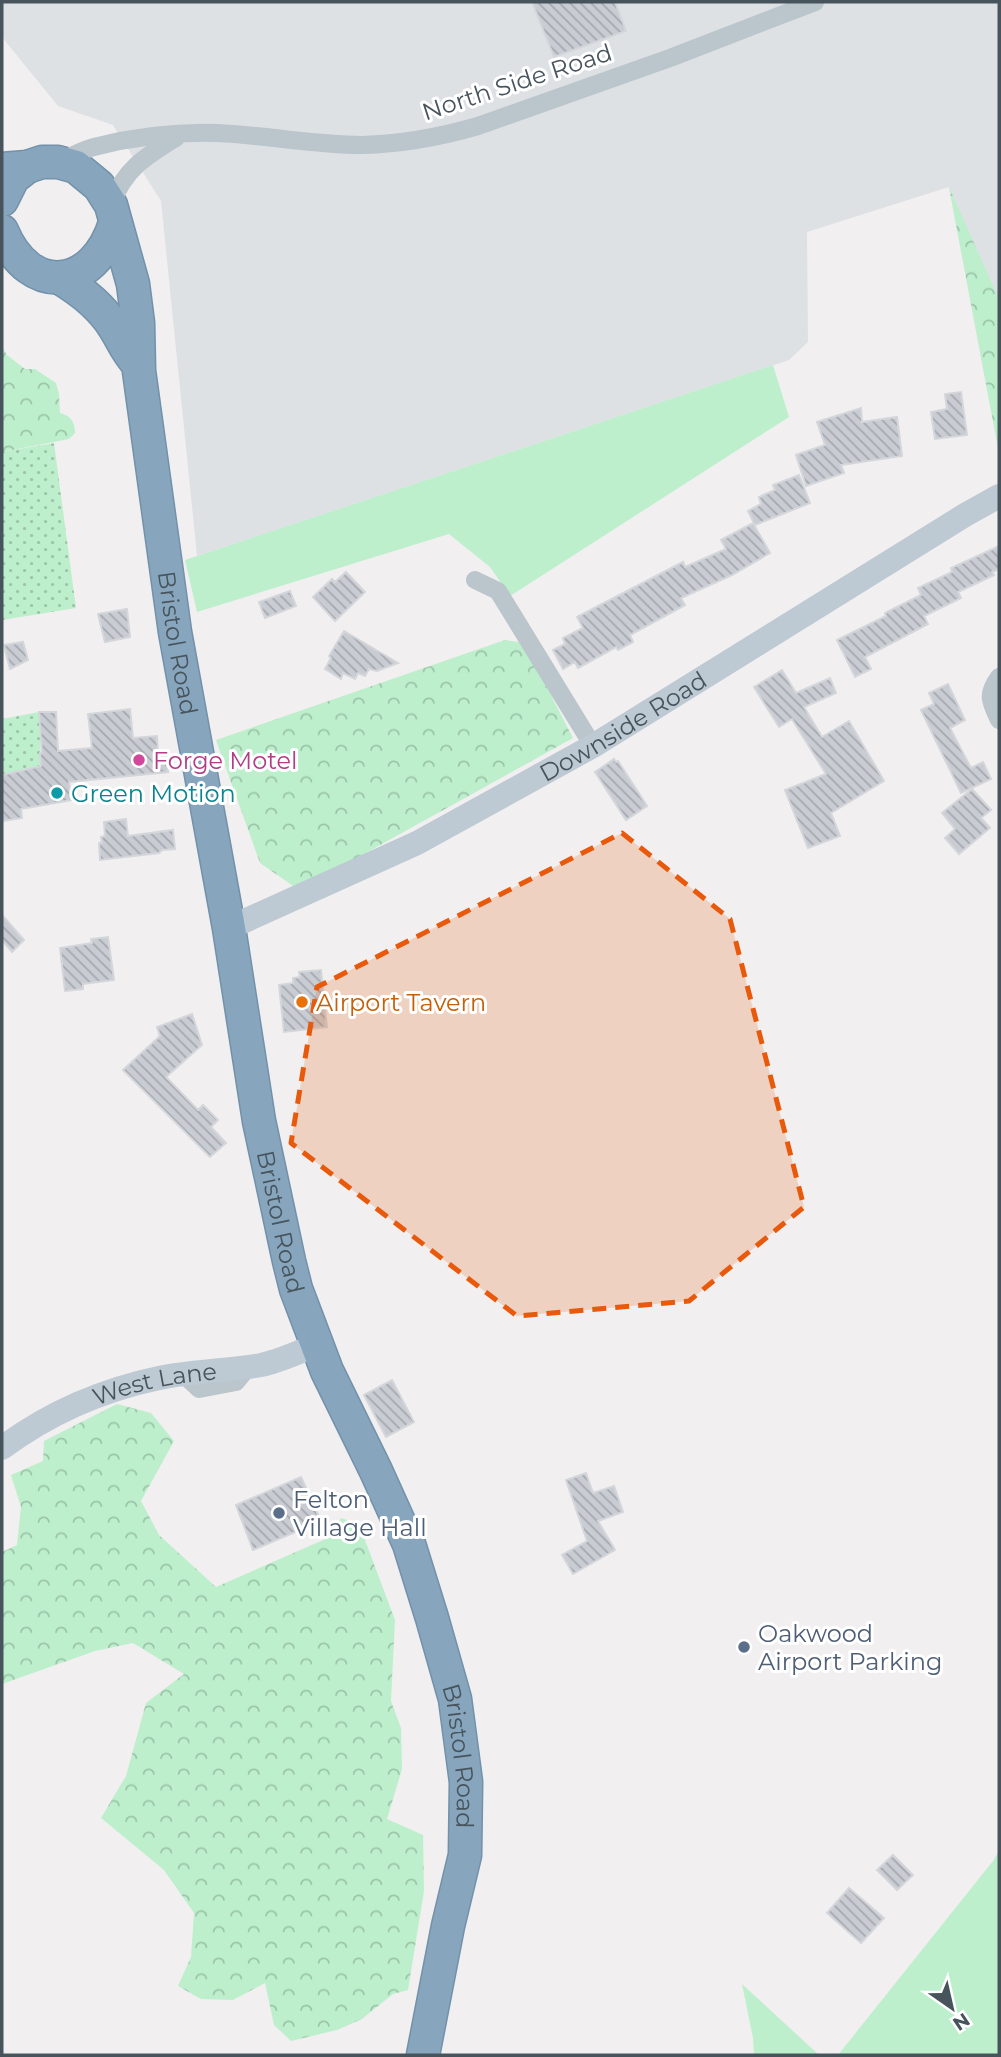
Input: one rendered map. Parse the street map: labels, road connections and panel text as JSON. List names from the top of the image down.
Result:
{
  "streets": {
    "highway": ["Bristol Road"],
    "street": ["North Side Road", "Downside Road", "West Lane"]
  },
  "crossings": [
    ["Bristol Road", "Downside Road"],
    ["Bristol Road", "West Lane"]
  ],
  "places": [
    "Forge Motel",
    "Green Motion",
    "Airport Tavern",
    "Felton Village Hall",
    "Oakwood Airport Parking"
  ],
  "north": "bottom right"
}
